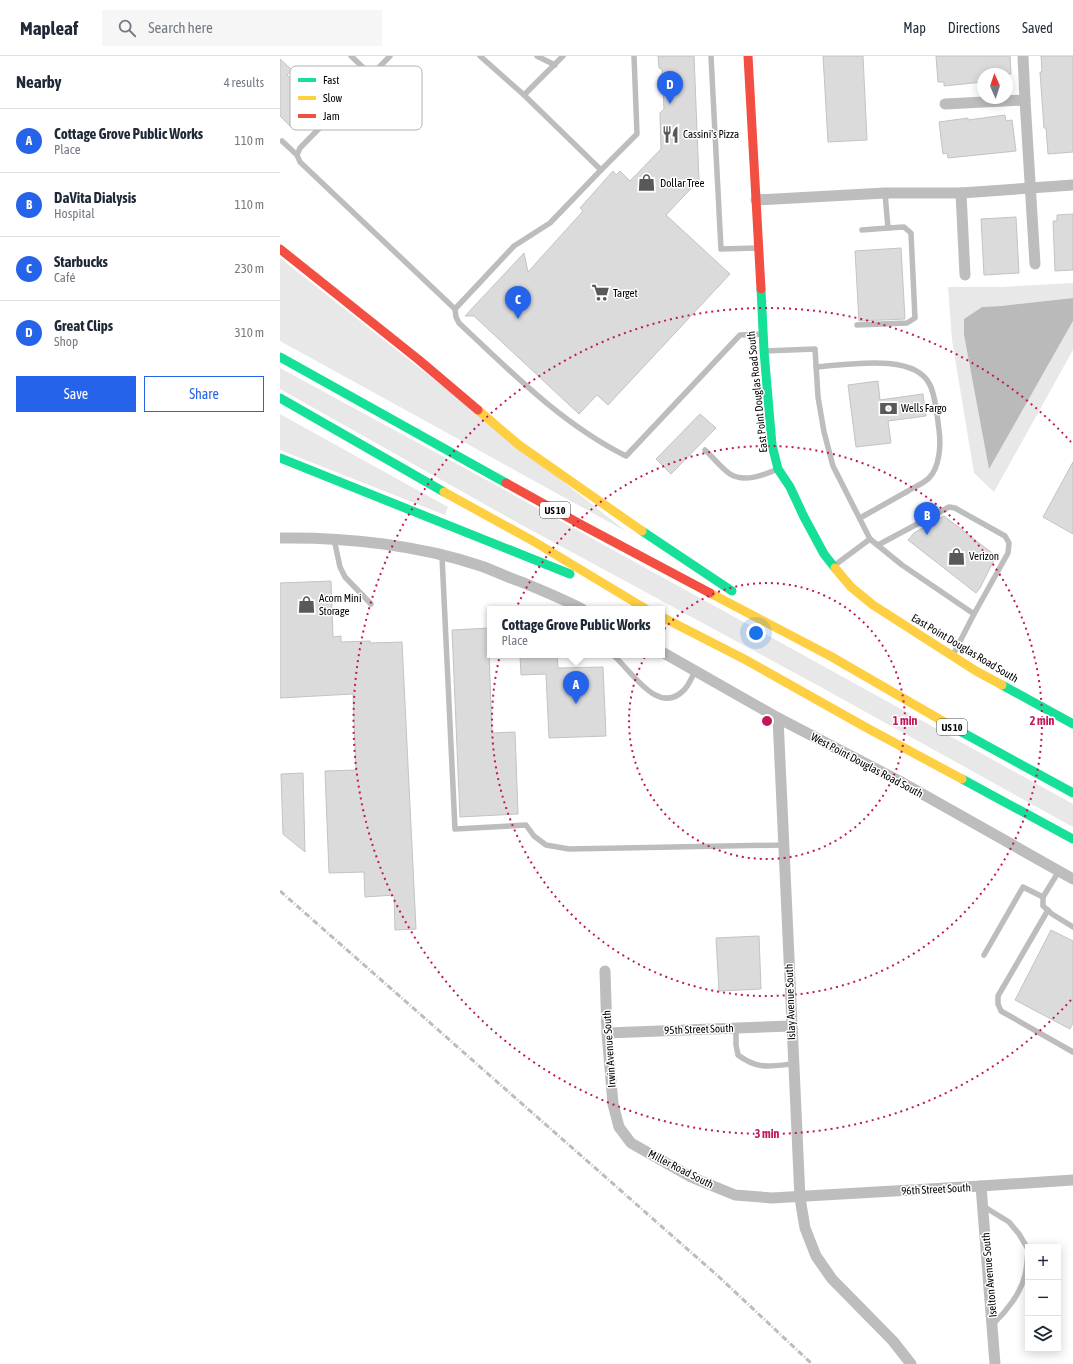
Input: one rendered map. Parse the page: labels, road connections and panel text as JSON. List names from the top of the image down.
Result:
{
  "streets": {
    "main road": ["East Point Douglas Road South", "US 10"],
    "street": [
      "West Point Douglas Road South",
      "Islay Avenue South",
      "95th Street South",
      "Irwin Avenue South",
      "Miller Road South",
      "96th Street South",
      "Iselton Avenue South"
    ]
  },
  "crossings": [
    ["West Point Douglas Road South", "Islay Avenue South"],
    ["Islay Avenue South", "95th Street South"],
    ["Islay Avenue South", "Miller Road South"],
    ["Islay Avenue South", "96th Street South"],
    ["95th Street South", "Irwin Avenue South"],
    ["Irwin Avenue South", "Miller Road South"],
    ["Miller Road South", "96th Street South"],
    ["96th Street South", "Iselton Avenue South"]
  ],
  "places": {
    "restaurant": ["Cassini's Pizza"],
    "shop": ["Dollar Tree", "Verizon", "Acorn Mini Storage"],
    "supermarket": ["Target"],
    "bank": ["Wells Fargo"]
  },
  "legend": ["Fast", "Slow", "Jam"],
  "north": "top",
  "page": {
    "header": "Mapleaf",
    "search": "Search here",
    "nav": ["Map", "Directions", "Saved"],
    "heading": ["Nearby", "4 results"],
    "pins": [
      "D",
      "C",
      "B",
      "A"
    ],
    "list": [
      {
        "mark": "A",
        "name": "Cottage Grove Public Works",
        "note": "Place",
        "value": "110 m"
      },
      {
        "mark": "B",
        "name": "DaVita Dialysis",
        "note": "Hospital",
        "value": "110 m"
      },
      {
        "mark": "C",
        "name": "Starbucks",
        "note": "Café",
        "value": "230 m"
      },
      {
        "mark": "D",
        "name": "Great Clips",
        "note": "Shop",
        "value": "310 m"
      }
    ],
    "buttons": ["Save", "Share"],
    "popup": ["Cottage Grove Public Works", "Place"],
    "map_buttons": ["+", "−"]
  },
  "rings": ["1 min", "2 min", "3 min"]
}
